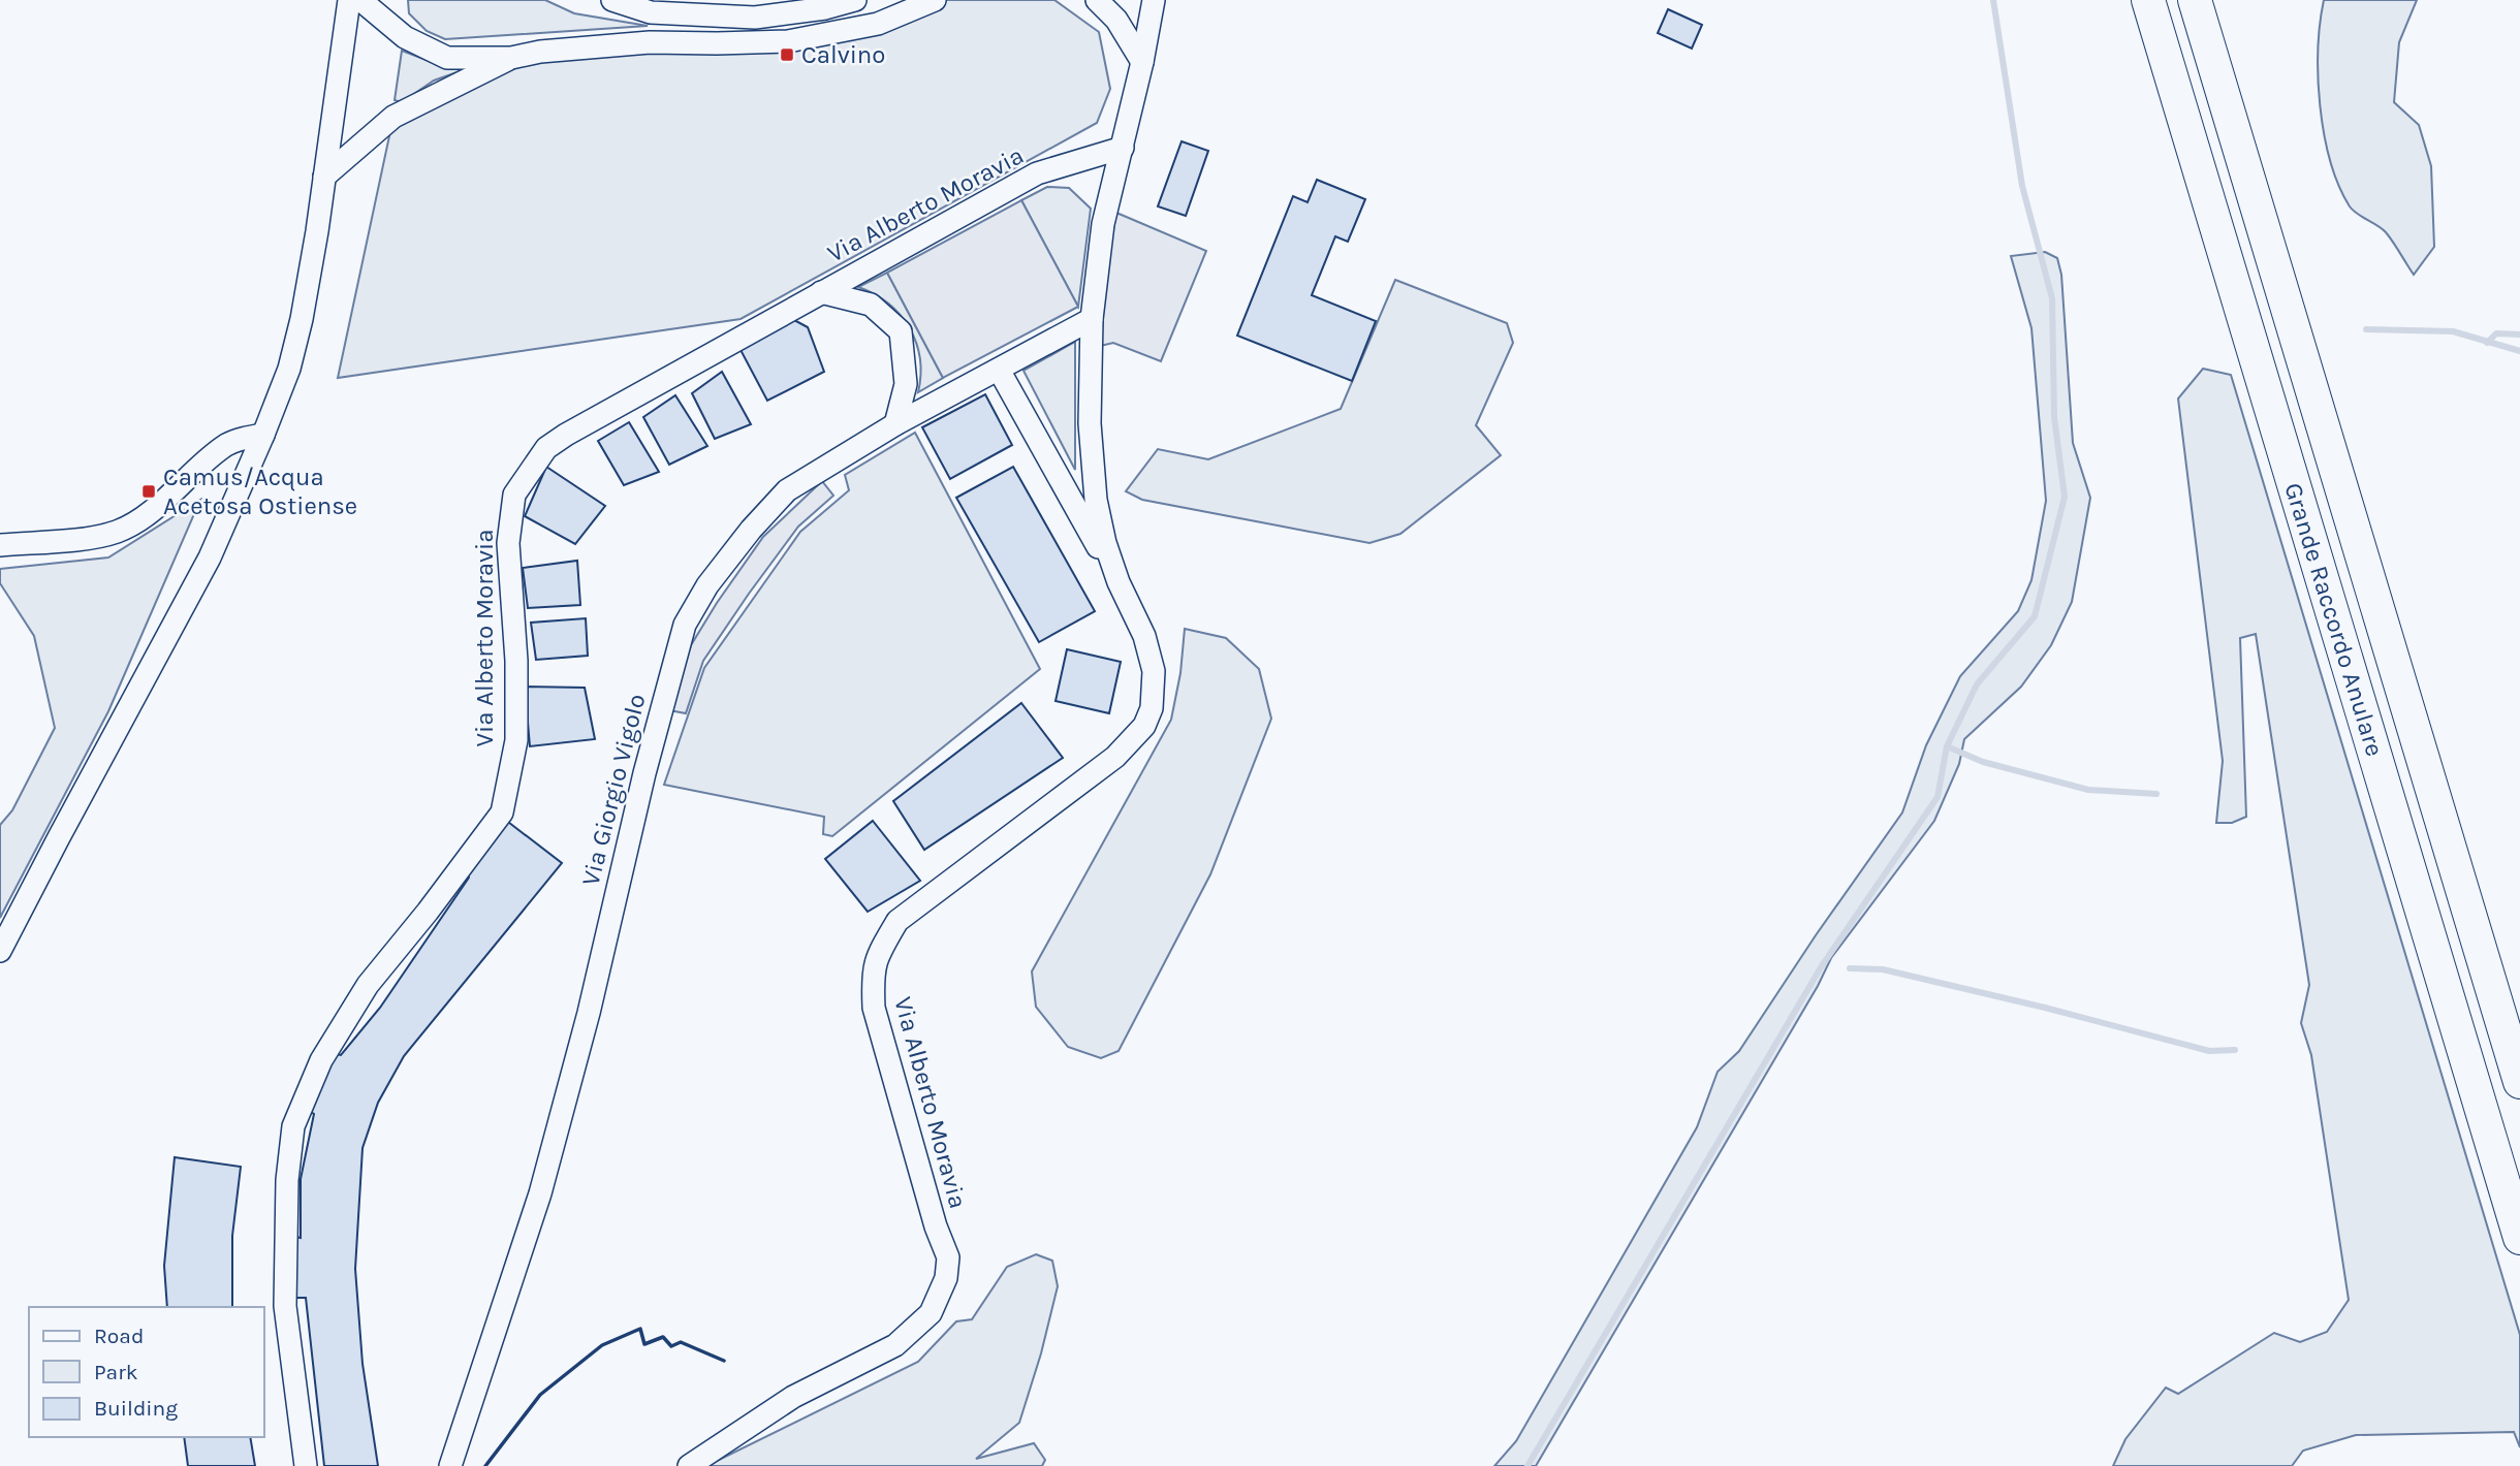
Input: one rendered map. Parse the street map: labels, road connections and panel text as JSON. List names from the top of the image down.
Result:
{
  "streets": {
    "highway": ["Grande Raccordo Anulare"],
    "street": ["Via Alberto Moravia", "Via Giorgio Vigolo"]
  },
  "crossings": [
    ["Via Alberto Moravia", "Via Giorgio Vigolo"]
  ],
  "places": {
    "transit": ["Calvino", "Camus/Acqua Acetosa Ostiense"]
  },
  "legend": ["Road", "Park", "Building"]
}
